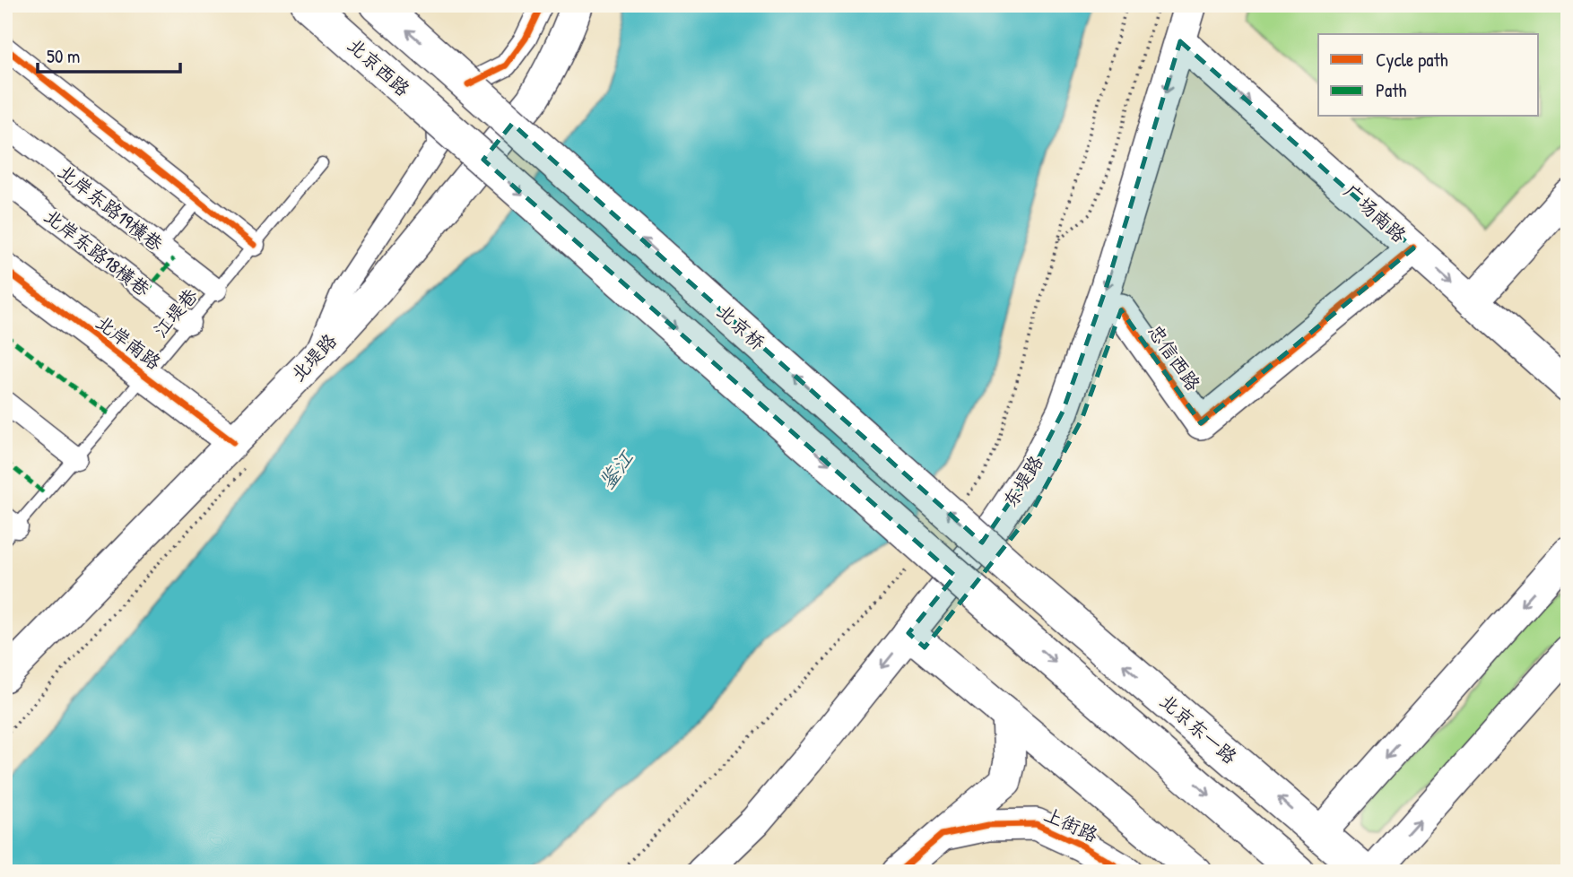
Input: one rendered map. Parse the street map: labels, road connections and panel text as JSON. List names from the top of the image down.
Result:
{
  "streets": {
    "highway": ["北京西路", "北京桥", "北京东一路"],
    "main road": [
      "广场南路",
      "北岸南路",
      "北堤路",
      "忠信西路",
      "东堤路",
      "上街路"
    ],
    "street": ["北岸东路19横巷", "北岸东路18横巷"],
    "lane": ["江堤巷"]
  },
  "crossings": [
    ["北岸东路19横巷", "江堤巷"],
    ["广场南路", "忠信西路"],
    ["广场南路", "东堤路"],
    ["北岸东路18横巷", "江堤巷"],
    ["江堤巷", "北岸南路"],
    ["北京桥", "北京东一路"],
    ["北岸南路", "北堤路"],
    ["忠信西路", "东堤路"]
  ],
  "water": ["鉴江"],
  "legend": ["Cycle path", "Path"],
  "scale_bar": "50 m"
}
